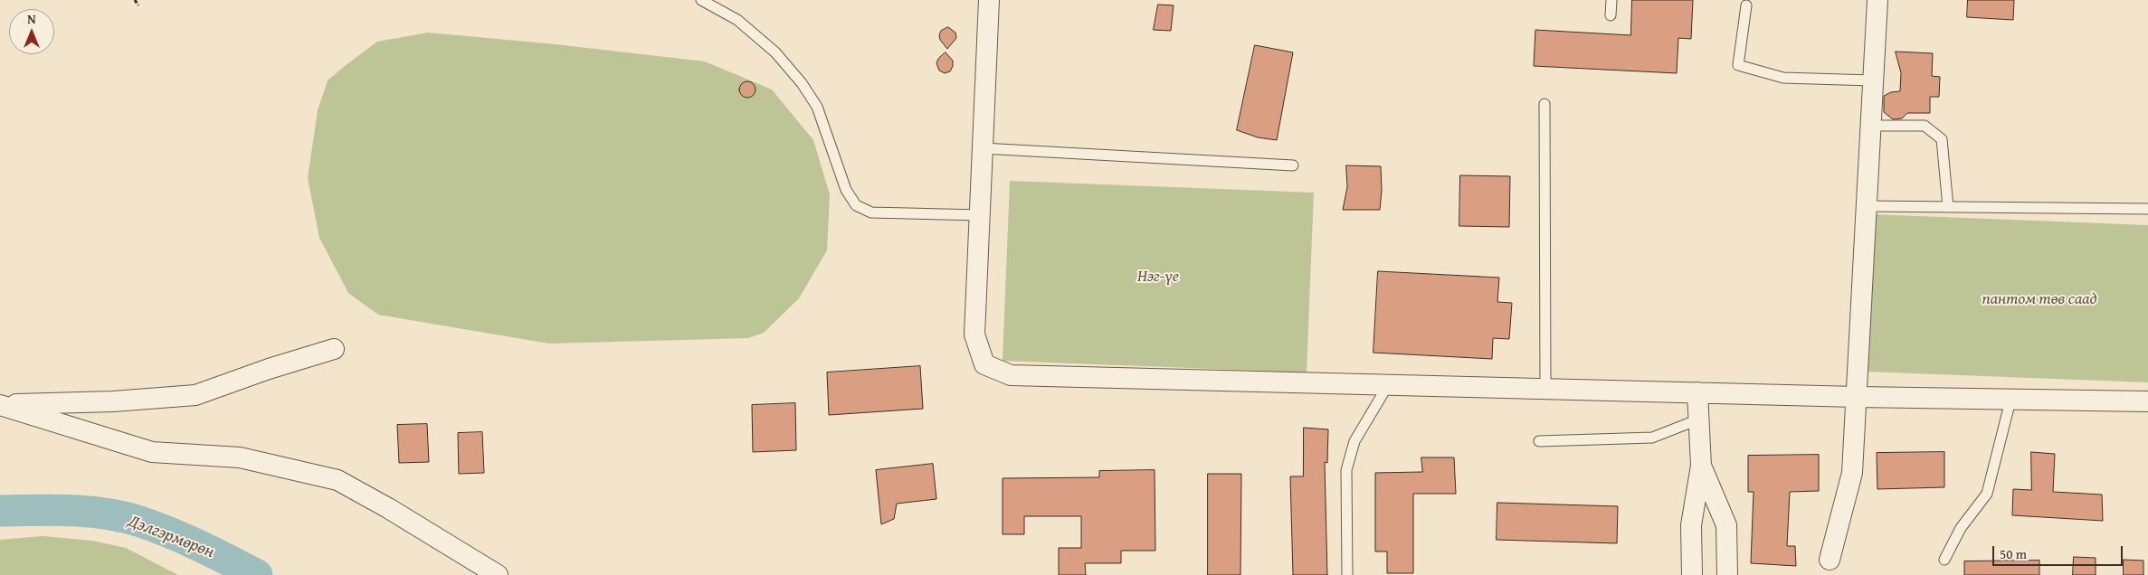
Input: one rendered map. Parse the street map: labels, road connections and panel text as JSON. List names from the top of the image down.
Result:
{
  "water": ["Дэлгэрмөрөн"],
  "parks": ["Нэг-үе", "пантом төв саад"],
  "scale_bar": "50 m",
  "north": "top"
}
